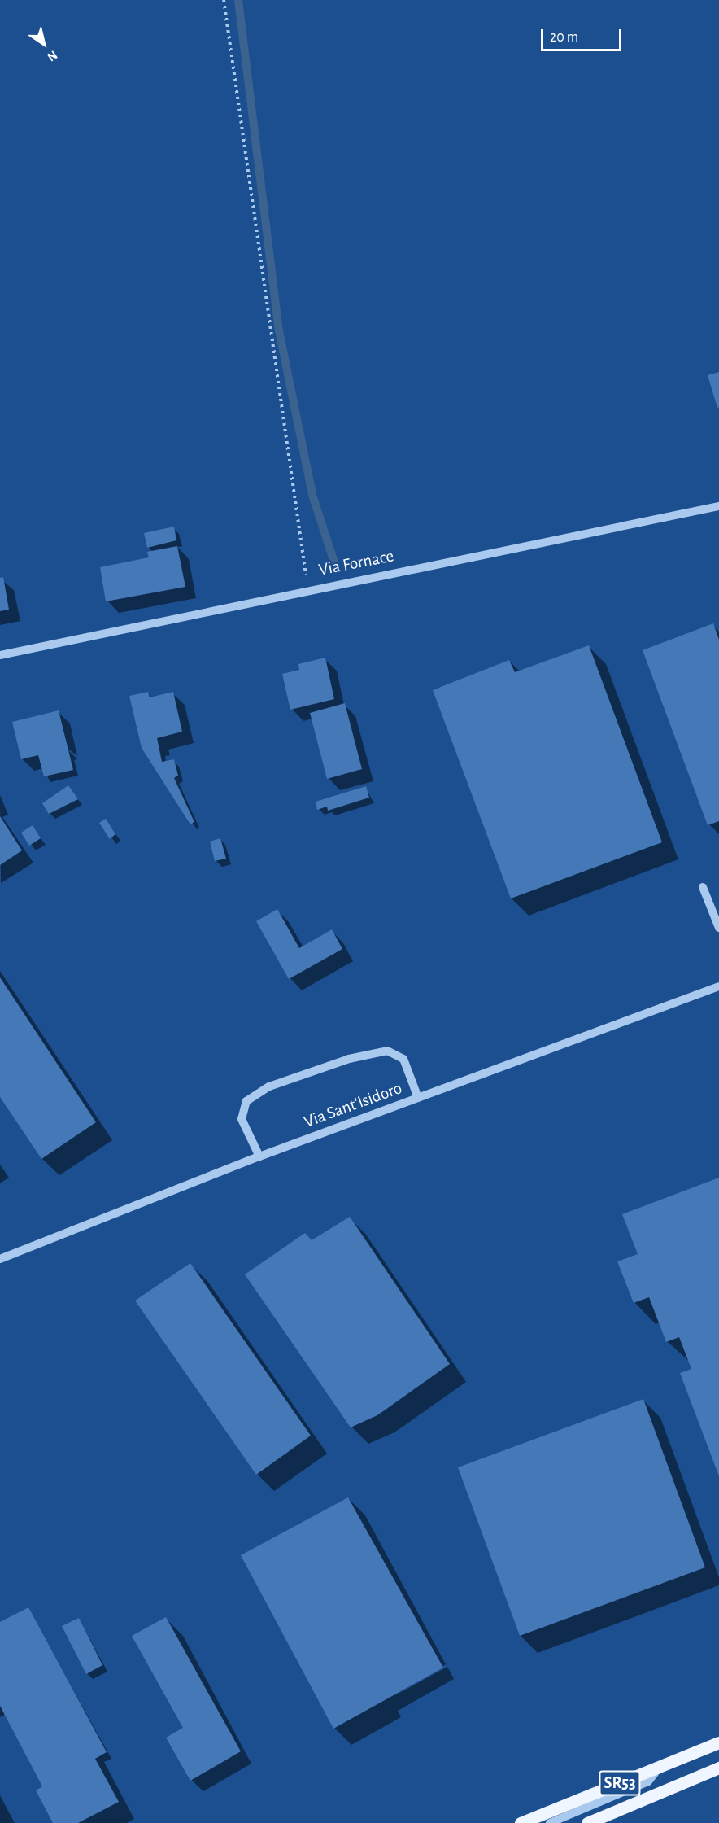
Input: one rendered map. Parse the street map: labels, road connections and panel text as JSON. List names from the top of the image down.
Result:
{
  "streets": {
    "main road": ["SR53"],
    "street": ["Via Fornace", "Via Sant'Isidoro"]
  },
  "scale_bar": "20 m",
  "north": "bottom right"
}
